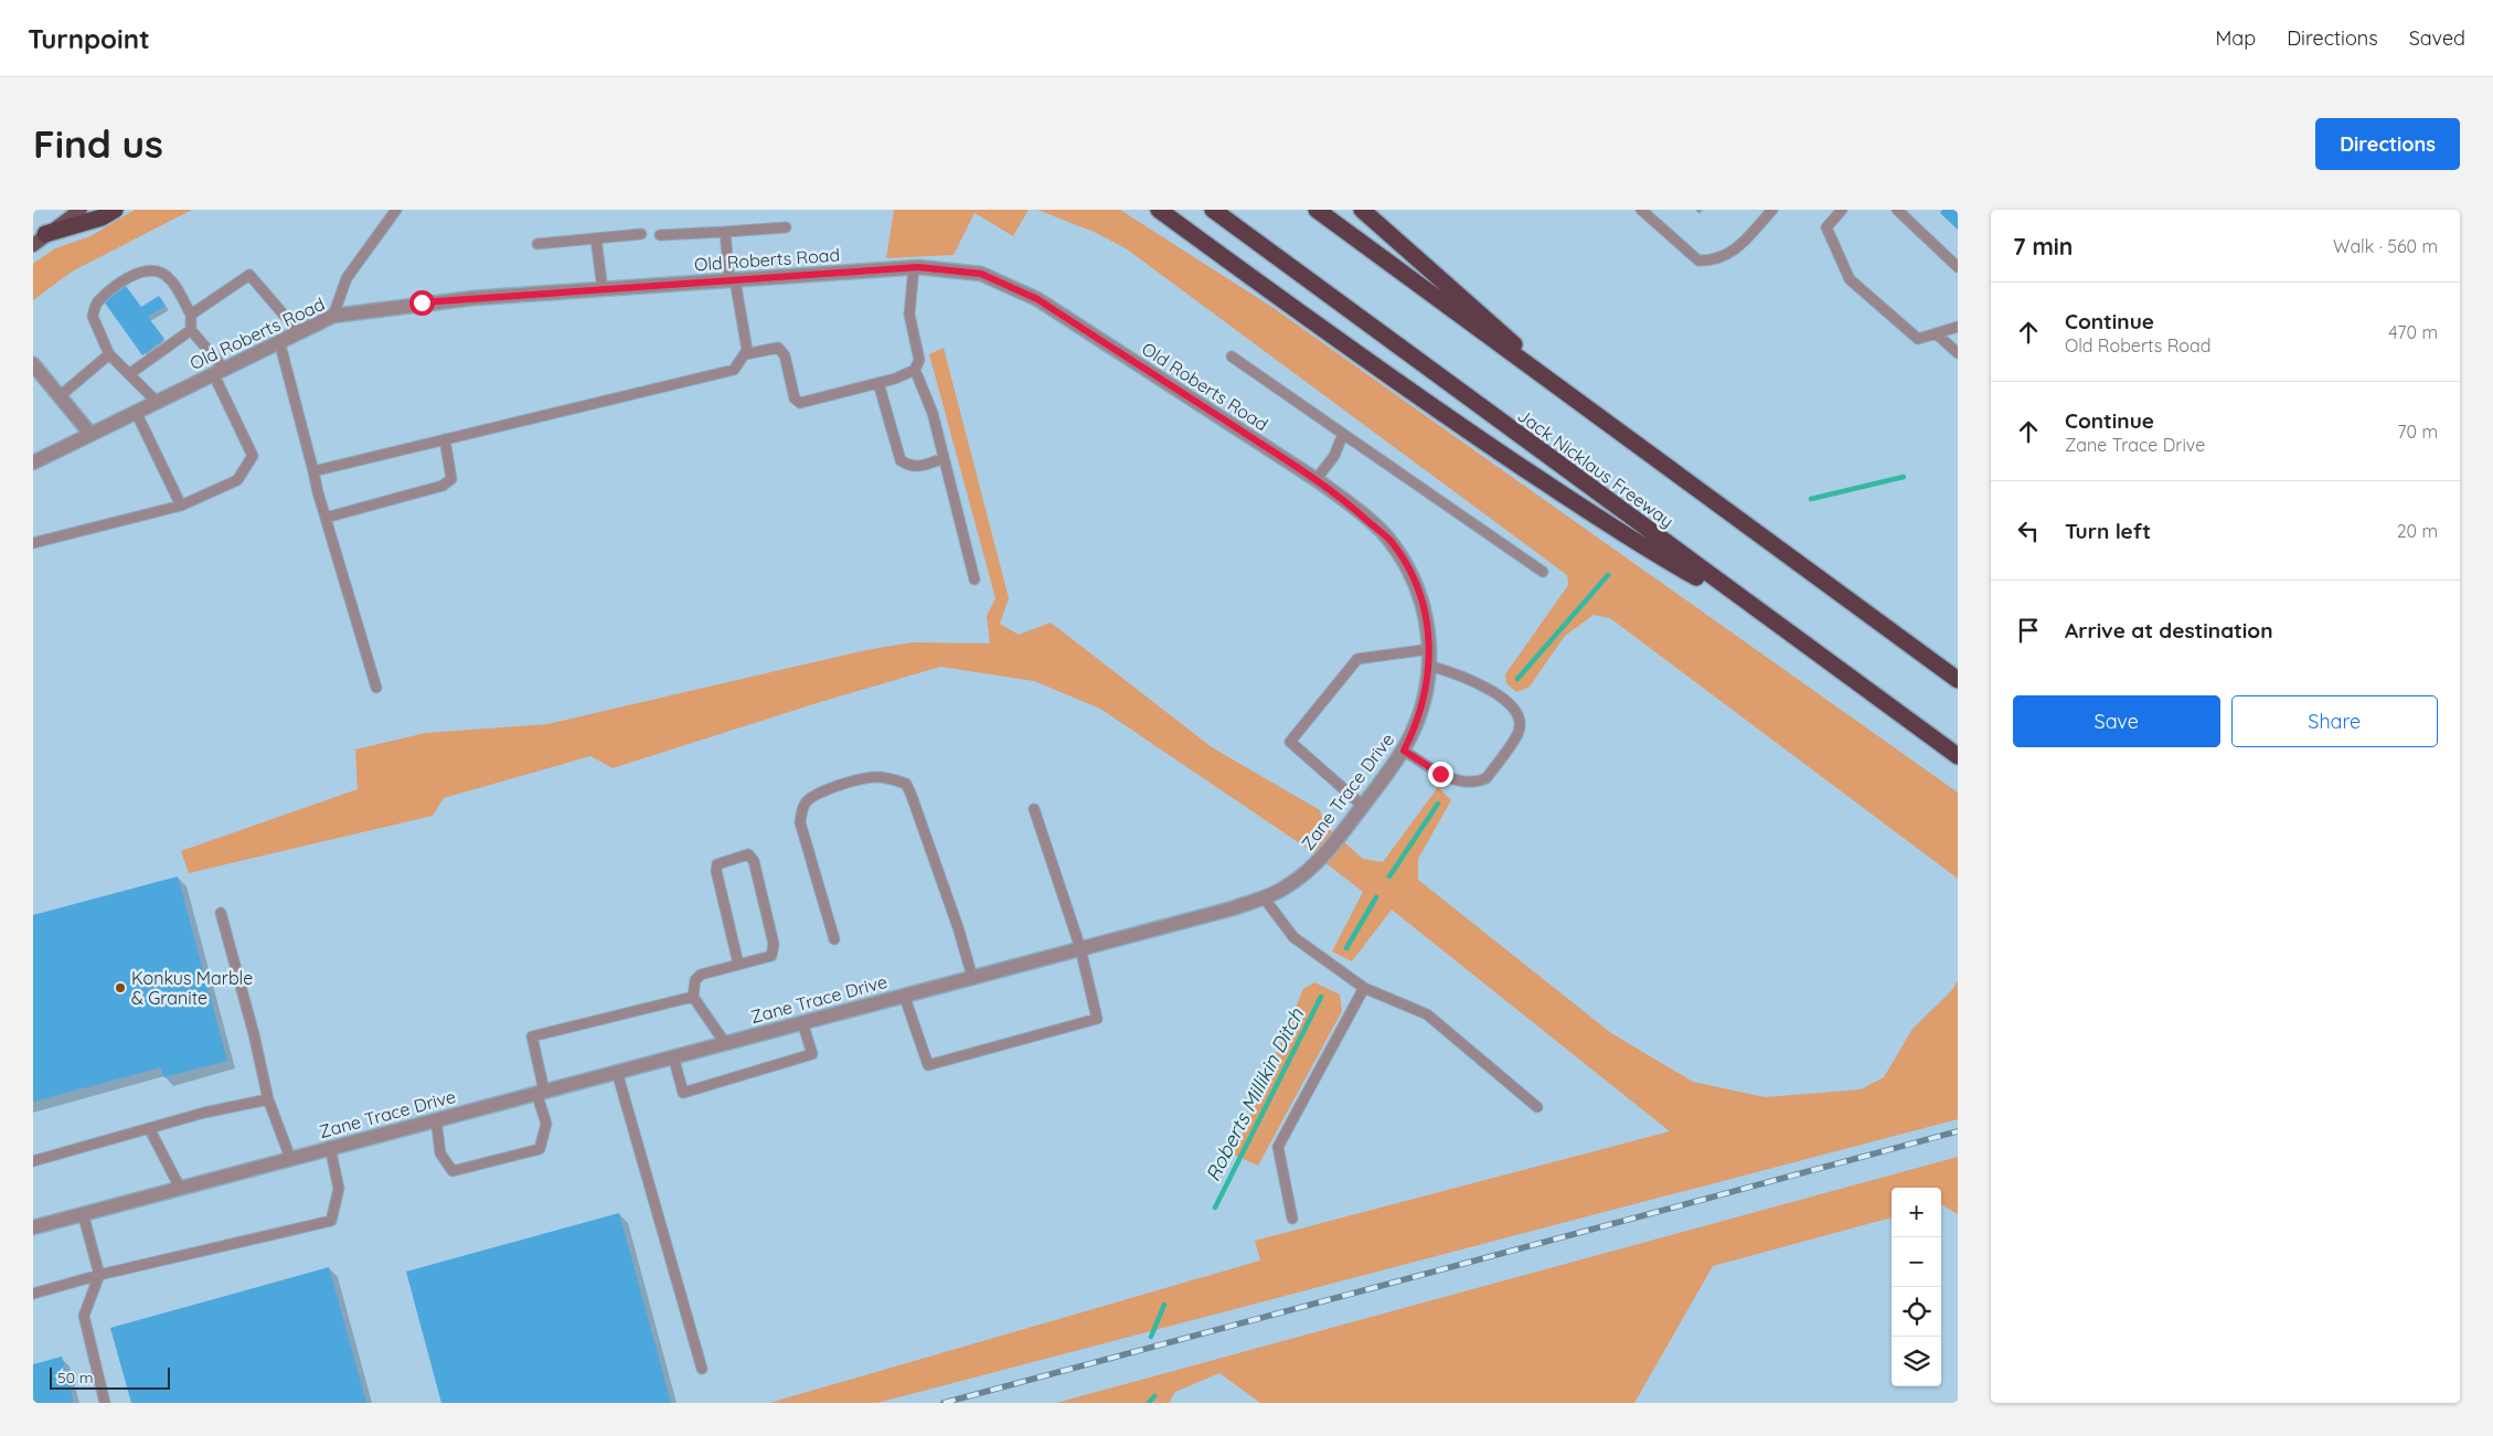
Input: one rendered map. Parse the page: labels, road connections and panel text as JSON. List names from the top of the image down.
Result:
{
  "streets": {
    "highway": ["Jack Nicklaus Freeway"],
    "street": ["Old Roberts Road", "Zane Trace Drive"]
  },
  "crossings": [
    ["Old Roberts Road", "Zane Trace Drive"]
  ],
  "water": ["Roberts Millikin Ditch"],
  "places": ["Konkus Marble & Granite"],
  "scale_bar": "50 m",
  "page": {
    "header": "Turnpoint",
    "nav": ["Map", "Directions", "Saved"],
    "buttons": [
      "Directions",
      ["Save", "Share"]
    ],
    "title": "Find us",
    "heading": ["7 min", "Walk · 560 m"],
    "list": [
      ["Continue", "Old Roberts Road", "470 m"],
      ["Continue", "Zane Trace Drive", "70 m"],
      ["Turn left", "20 m"],
      "Arrive at destination"
    ],
    "map_buttons": ["+", "−"],
    "scale": "50 m"
  }
}
